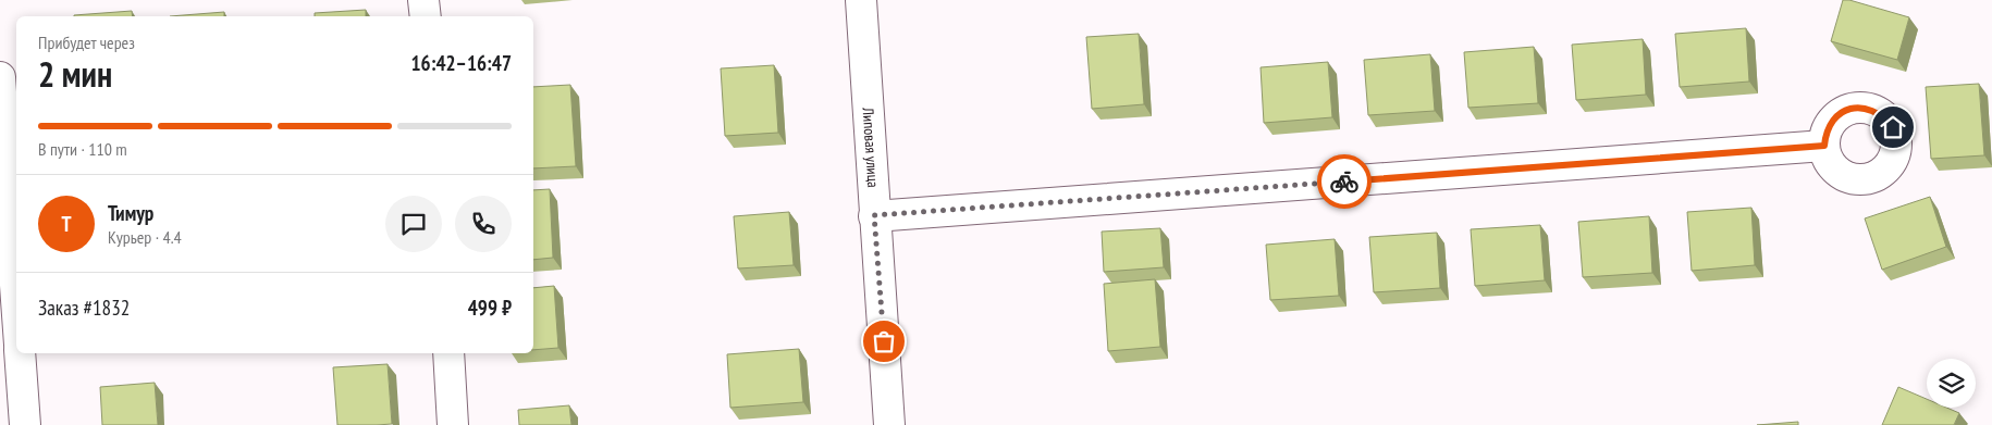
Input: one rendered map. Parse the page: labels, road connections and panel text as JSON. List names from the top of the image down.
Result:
{
  "streets": {
    "street": ["Липовая улица"]
  },
  "page": {
    "heading": ["2 мин", "Прибудет через", "16:42–16:47"],
    "panel": [
      "Тимур",
      "Курьер · 4.4",
      "Заказ #1832",
      "499 ₽"
    ],
    "bar": "В пути · 110 m",
    "round": "Т"
  }
}
